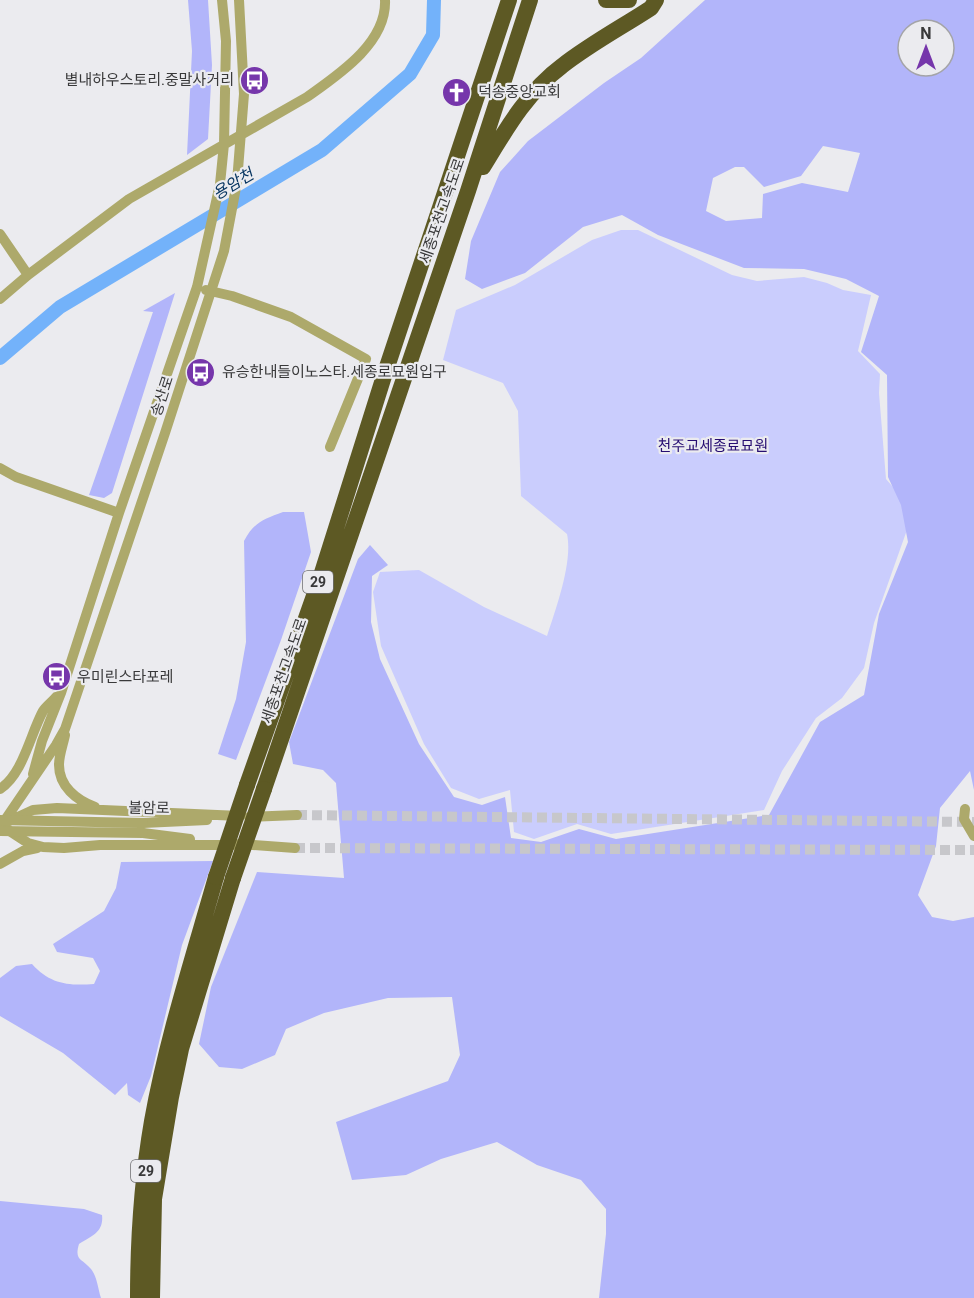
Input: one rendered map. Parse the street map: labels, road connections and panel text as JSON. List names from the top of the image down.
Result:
{
  "streets": {
    "highway": ["세종포천고속도로", "29"],
    "street": ["송산로", "불암로"]
  },
  "crossings": [
    ["송산로", "불암로"]
  ],
  "water": ["용암천"],
  "parks": ["천주교세종료묘원"],
  "places": {
    "bus stop": ["별내하우스토리.중말사거리", "유승한내들이노스타.세종로묘원입구", "우미린스타포레"],
    "church": ["덕송중앙교회"]
  },
  "north": "top"
}
